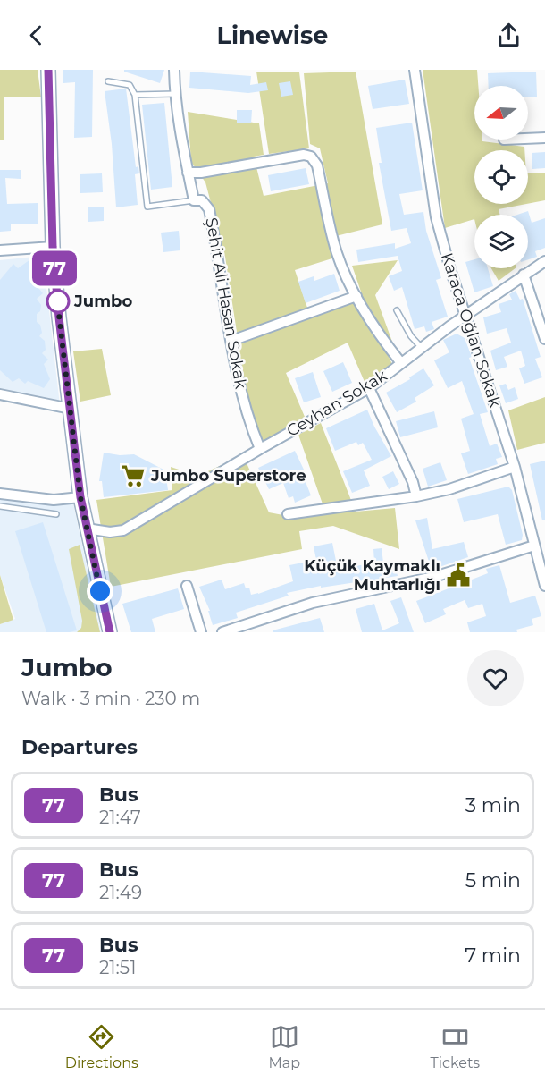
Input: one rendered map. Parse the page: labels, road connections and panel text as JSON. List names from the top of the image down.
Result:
{
  "streets": {
    "street": ["Şehit Ali Hasan Sokak", "Karaca Oğlan Sokak", "Ceyhan Sokak"]
  },
  "crossings": [
    ["Şehit Ali Hasan Sokak", "Ceyhan Sokak"],
    ["Karaca Oğlan Sokak", "Ceyhan Sokak"]
  ],
  "places": {
    "other": ["Jumbo"],
    "supermarket": ["Jumbo Superstore"],
    "public building": ["Küçük Kaymaklı Muhtarlığı"]
  },
  "lines": ["bus line 77"],
  "north": "left",
  "page": {
    "header": "Linewise",
    "on_map": "77",
    "heading": [
      ["Jumbo", "Walk · 3 min · 230 m"],
      "Departures"
    ],
    "list": [
      {
        "mark": "77",
        "name": "Bus",
        "note": "21:47",
        "value": "3 min"
      },
      {
        "mark": "77",
        "name": "Bus",
        "note": "21:49",
        "value": "5 min"
      },
      {
        "mark": "77",
        "name": "Bus",
        "note": "21:51",
        "value": "7 min"
      }
    ],
    "tabs": ["Directions", "Map", "Tickets"]
  }
}
